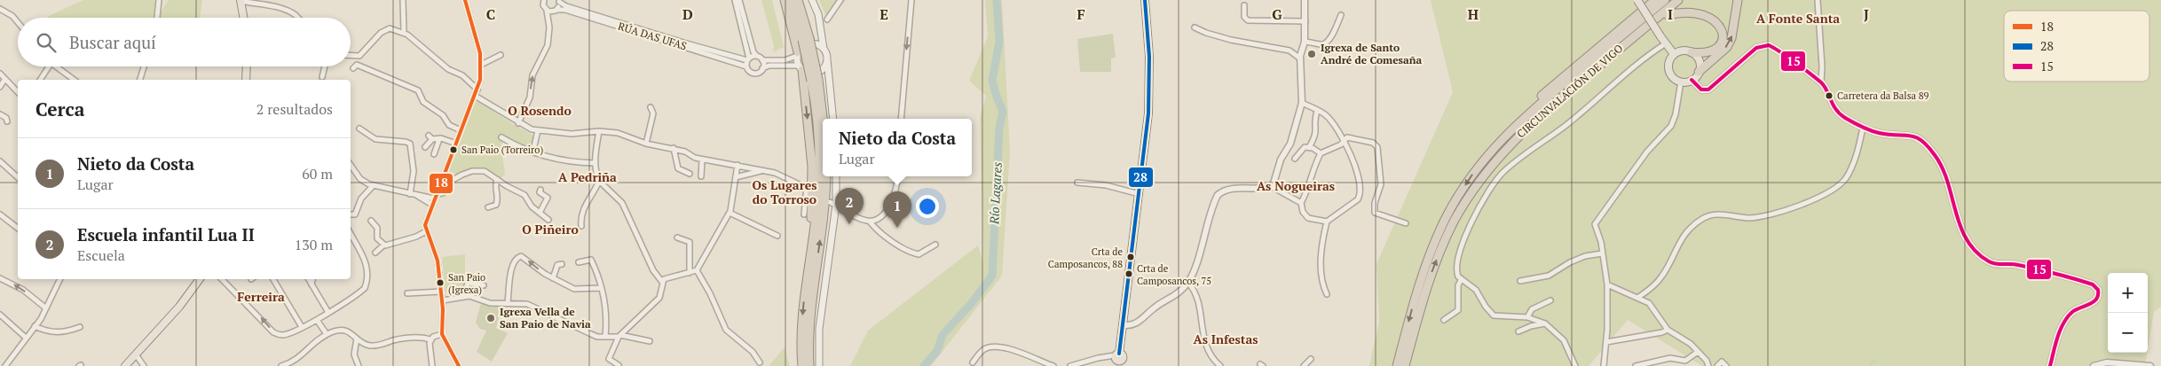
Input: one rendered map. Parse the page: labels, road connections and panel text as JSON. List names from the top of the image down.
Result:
{
  "streets": {
    "highway": ["CIRCUNVALACIÓN DE VIGO"],
    "street": ["RÚA DAS UFAS"]
  },
  "districts": [
    "A Fonte Santa",
    "O Rosendo",
    "A Pedriña",
    "Os Lugares do Torroso",
    "As Nogueiras",
    "O Piñeiro",
    "Ferreira",
    "As Infestas"
  ],
  "water": ["Río Lagares"],
  "places": [
    "Igrexa de Santo André de Comesaña",
    "Carretera da Balsa 89",
    "San Paio (Torreiro)",
    "Crta de Camposancos, 88",
    "Crta de Camposancos, 75",
    "San Paio (Igrexa)",
    "Igrexa Vella de San Paio de Navia"
  ],
  "lines": ["transit line 18", "transit line 28", "transit line 15"],
  "legend": ["18", "28", "15"],
  "page": {
    "search": "Buscar aquí",
    "heading": ["Cerca", "2 resultados"],
    "popup": ["Nieto da Costa", "Lugar"],
    "list": [
      {
        "mark": "1",
        "name": "Nieto da Costa",
        "note": "Lugar",
        "value": "60 m"
      },
      {
        "mark": "2",
        "name": "Escuela infantil Lua II",
        "note": "Escuela",
        "value": "130 m"
      }
    ],
    "pins": ["2", "1"],
    "map_buttons": ["+", "−"]
  },
  "grid": {
    "columns": [
      "C",
      "D",
      "E",
      "F",
      "G",
      "H",
      "I",
      "J"
    ]
  }
}
